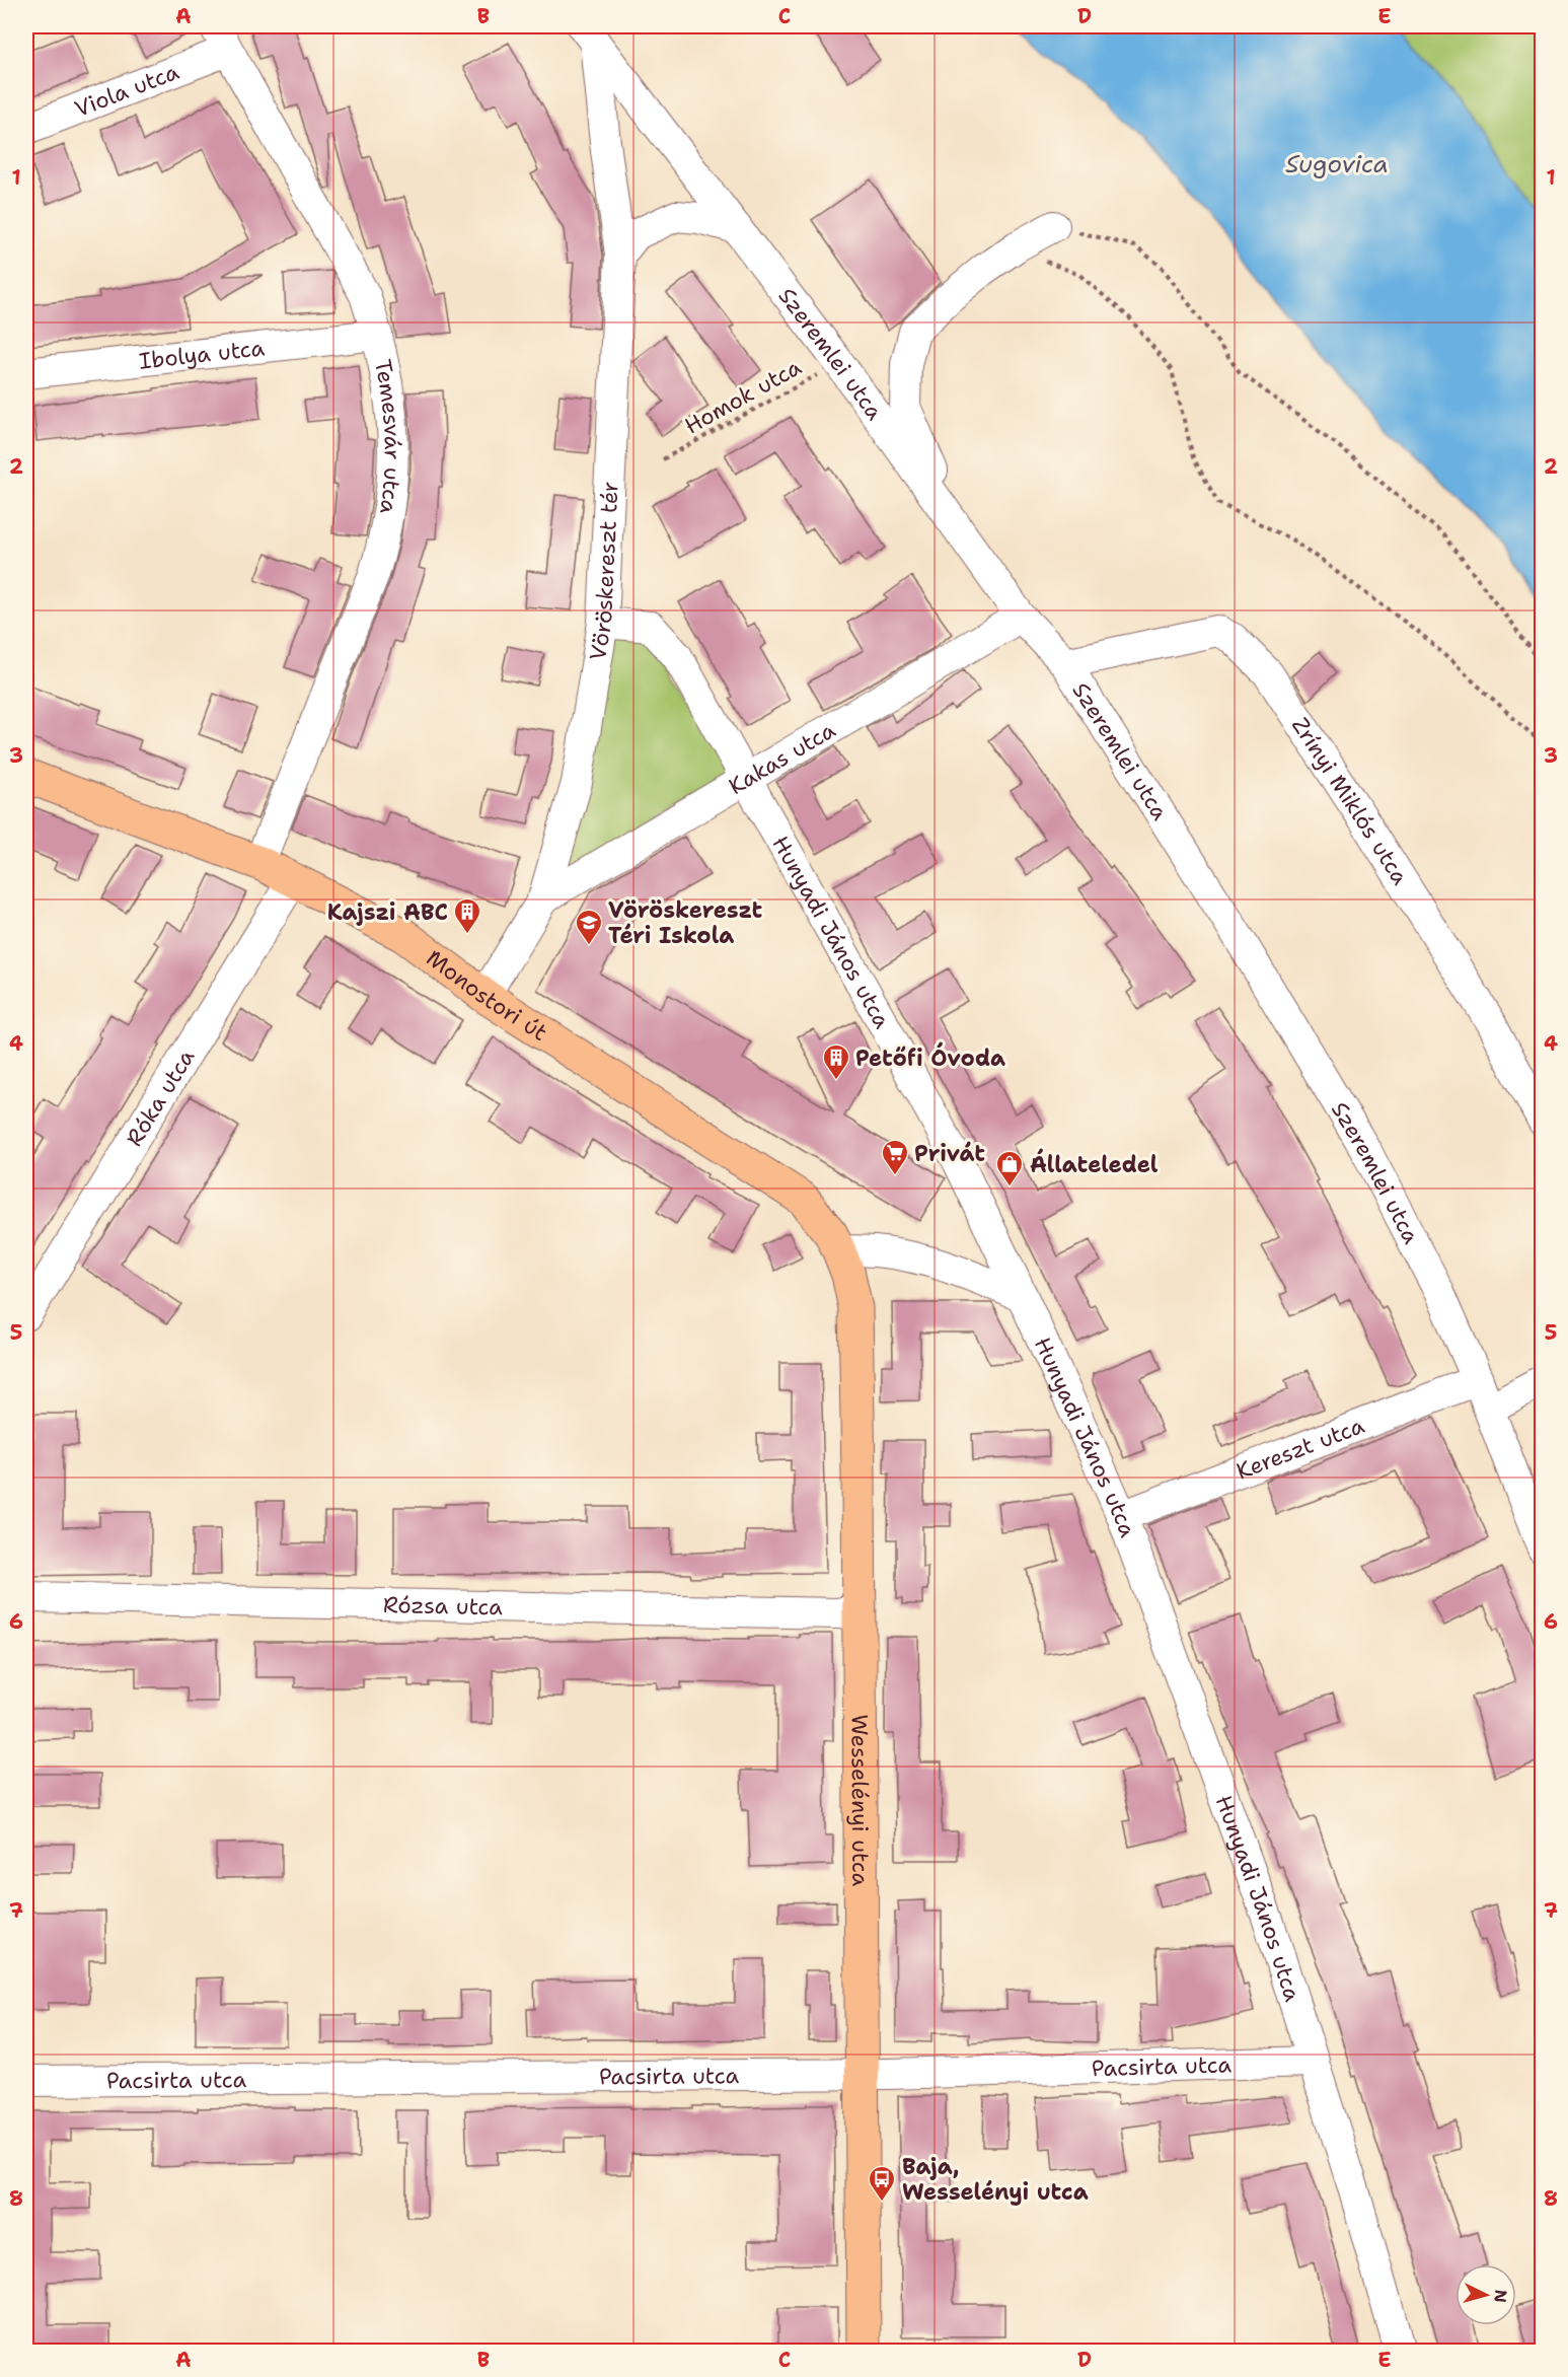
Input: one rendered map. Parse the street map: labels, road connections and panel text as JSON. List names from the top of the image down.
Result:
{
  "streets": {
    "main road": ["Monostori út", "Wesselényi utca"],
    "street": [
      "Viola utca",
      "Ibolya utca",
      "Szeremlei utca",
      "Temesvár utca",
      "Vöröskereszt tér",
      "Kakas utca",
      "Zrínyi Miklós utca",
      "Hunyadi János utca",
      "Róka utca",
      "Kereszt utca",
      "Rózsa utca",
      "Pacsirta utca"
    ],
    "path": ["Homok utca"]
  },
  "crossings": [
    ["Viola utca", "Temesvár utca"],
    ["Ibolya utca", "Temesvár utca"],
    ["Szeremlei utca", "Homok utca"],
    ["Szeremlei utca", "Vöröskereszt tér"],
    ["Szeremlei utca", "Kakas utca"],
    ["Szeremlei utca", "Zrínyi Miklós utca"],
    ["Szeremlei utca", "Kereszt utca"],
    ["Temesvár utca", "Monostori út"],
    ["Vöröskereszt tér", "Kakas utca"],
    ["Vöröskereszt tér", "Hunyadi János utca"],
    ["Vöröskereszt tér", "Monostori út"],
    ["Kakas utca", "Hunyadi János utca"],
    ["Hunyadi János utca", "Kereszt utca"],
    ["Hunyadi János utca", "Pacsirta utca"],
    ["Monostori út", "Róka utca"],
    ["Monostori út", "Wesselényi utca"],
    ["Rózsa utca", "Wesselényi utca"],
    ["Wesselényi utca", "Pacsirta utca"]
  ],
  "water": ["Sugovica"],
  "places": {
    "building": ["Kajszi ABC", "Petőfi Óvoda"],
    "school or university": ["Vöröskereszt Téri Iskola"],
    "supermarket": ["Privát"],
    "shop": ["Állateledel"],
    "bus stop": ["Baja, Wesselényi utca"]
  },
  "north": "right",
  "grid": {
    "columns": [
      "A",
      "B",
      "C",
      "D",
      "E"
    ],
    "rows": [
      "1",
      "2",
      "3",
      "4",
      "5",
      "6",
      "7",
      "8"
    ]
  }
}
